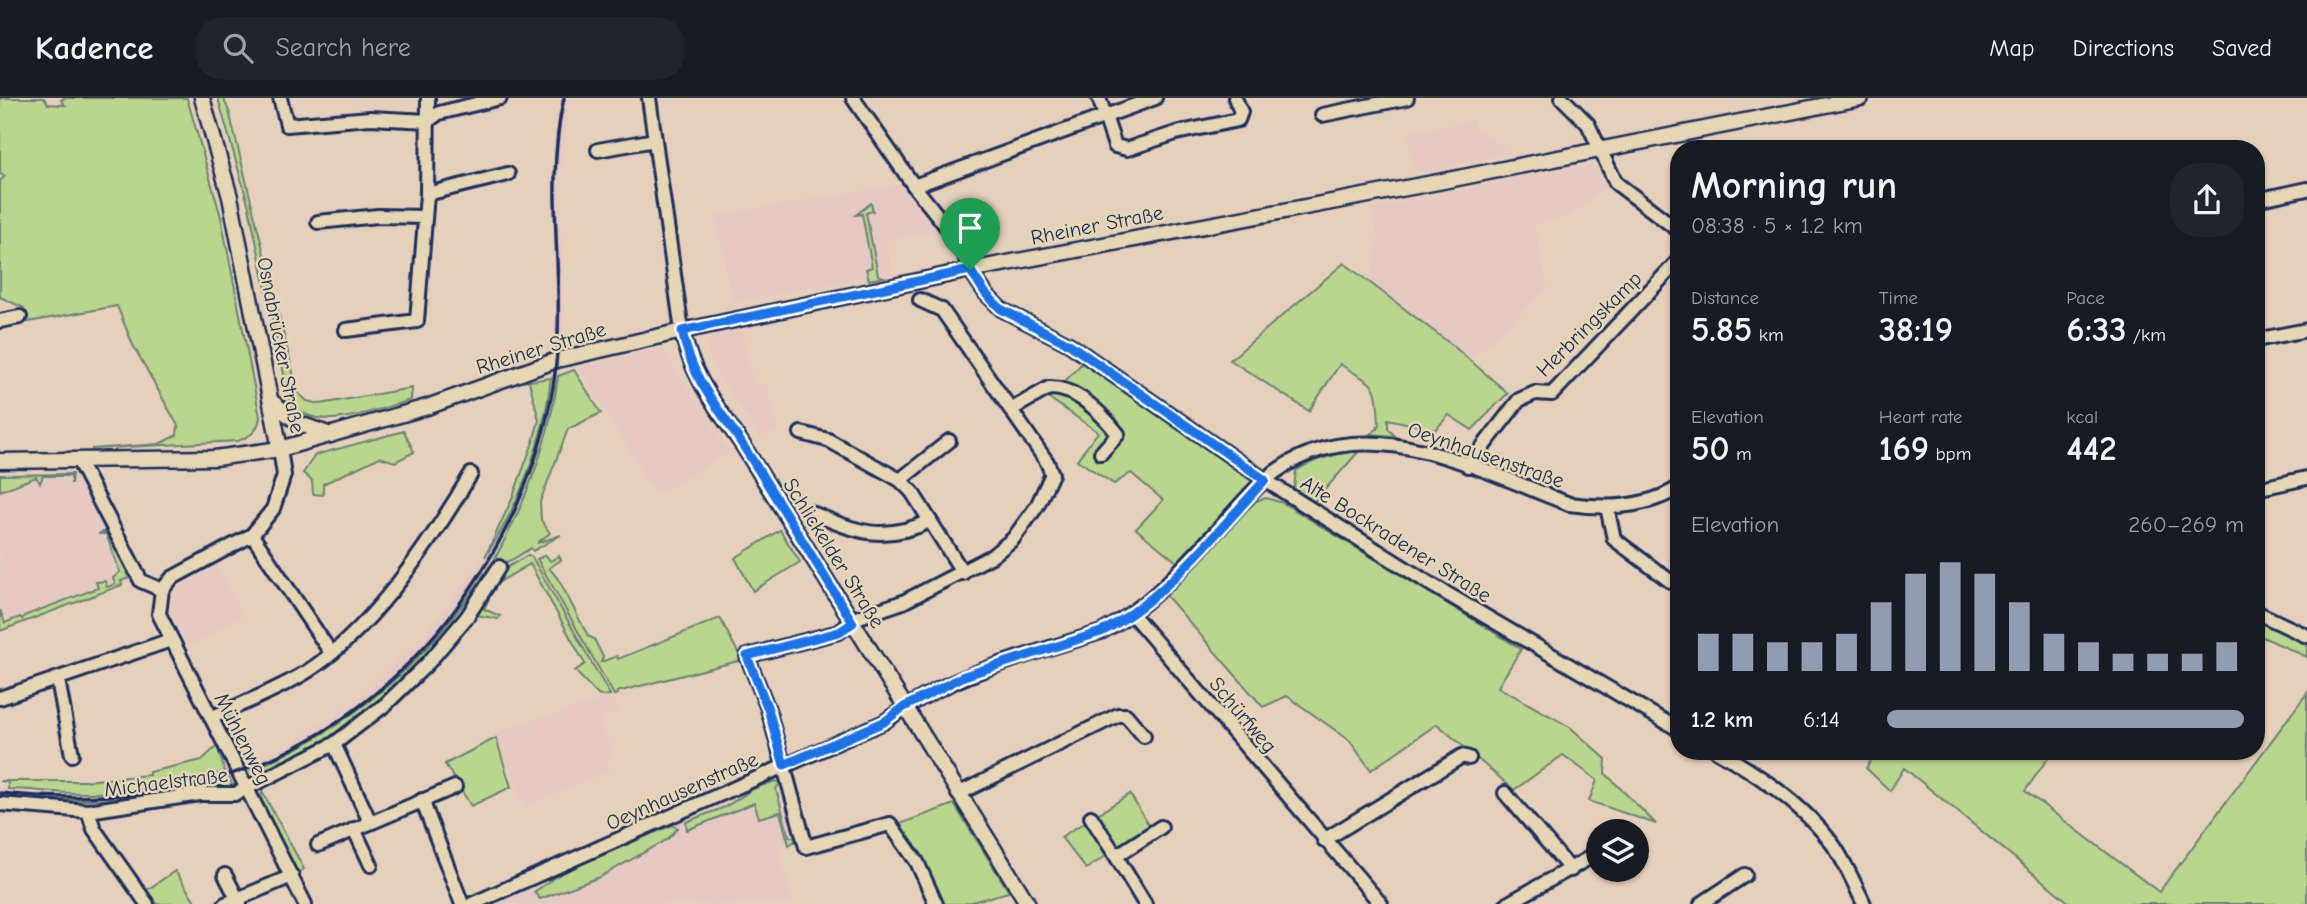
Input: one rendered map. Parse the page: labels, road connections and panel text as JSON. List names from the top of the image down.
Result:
{
  "streets": {
    "main road": ["Rheiner Straße", "Osnabrücker Straße", "Schlickelder Straße"],
    "street": [
      "Herbringskamp",
      "Oeynhausenstraße",
      "Alte Bockradener Straße",
      "Schürfweg",
      "Mühlenweg",
      "Michaelstraße"
    ]
  },
  "crossings": [
    ["Rheiner Straße", "Osnabrücker Straße"],
    ["Rheiner Straße", "Alte Bockradener Straße"],
    ["Rheiner Straße", "Schlickelder Straße"],
    ["Herbringskamp", "Oeynhausenstraße"],
    ["Oeynhausenstraße", "Alte Bockradener Straße"],
    ["Oeynhausenstraße", "Schlickelder Straße"],
    ["Oeynhausenstraße", "Schürfweg"],
    ["Mühlenweg", "Michaelstraße"]
  ],
  "page": {
    "header": "Kadence",
    "search": "Search here",
    "nav": ["Map", "Directions", "Saved"],
    "heading": ["Morning run", "08:38 · 5 × 1.2 km"],
    "stats": [
      ["Distance", "5.85 km"],
      ["Time", "38:19"],
      ["Pace", "6:33 /km"],
      ["Elevation", "50 m"],
      ["Heart rate", "169 bpm"],
      ["kcal", "442"]
    ],
    "chart": ["Elevation", "260–269 m"],
    "list": [
      {
        "name": "1.2 km",
        "note": "6:14"
      }
    ]
  }
}
